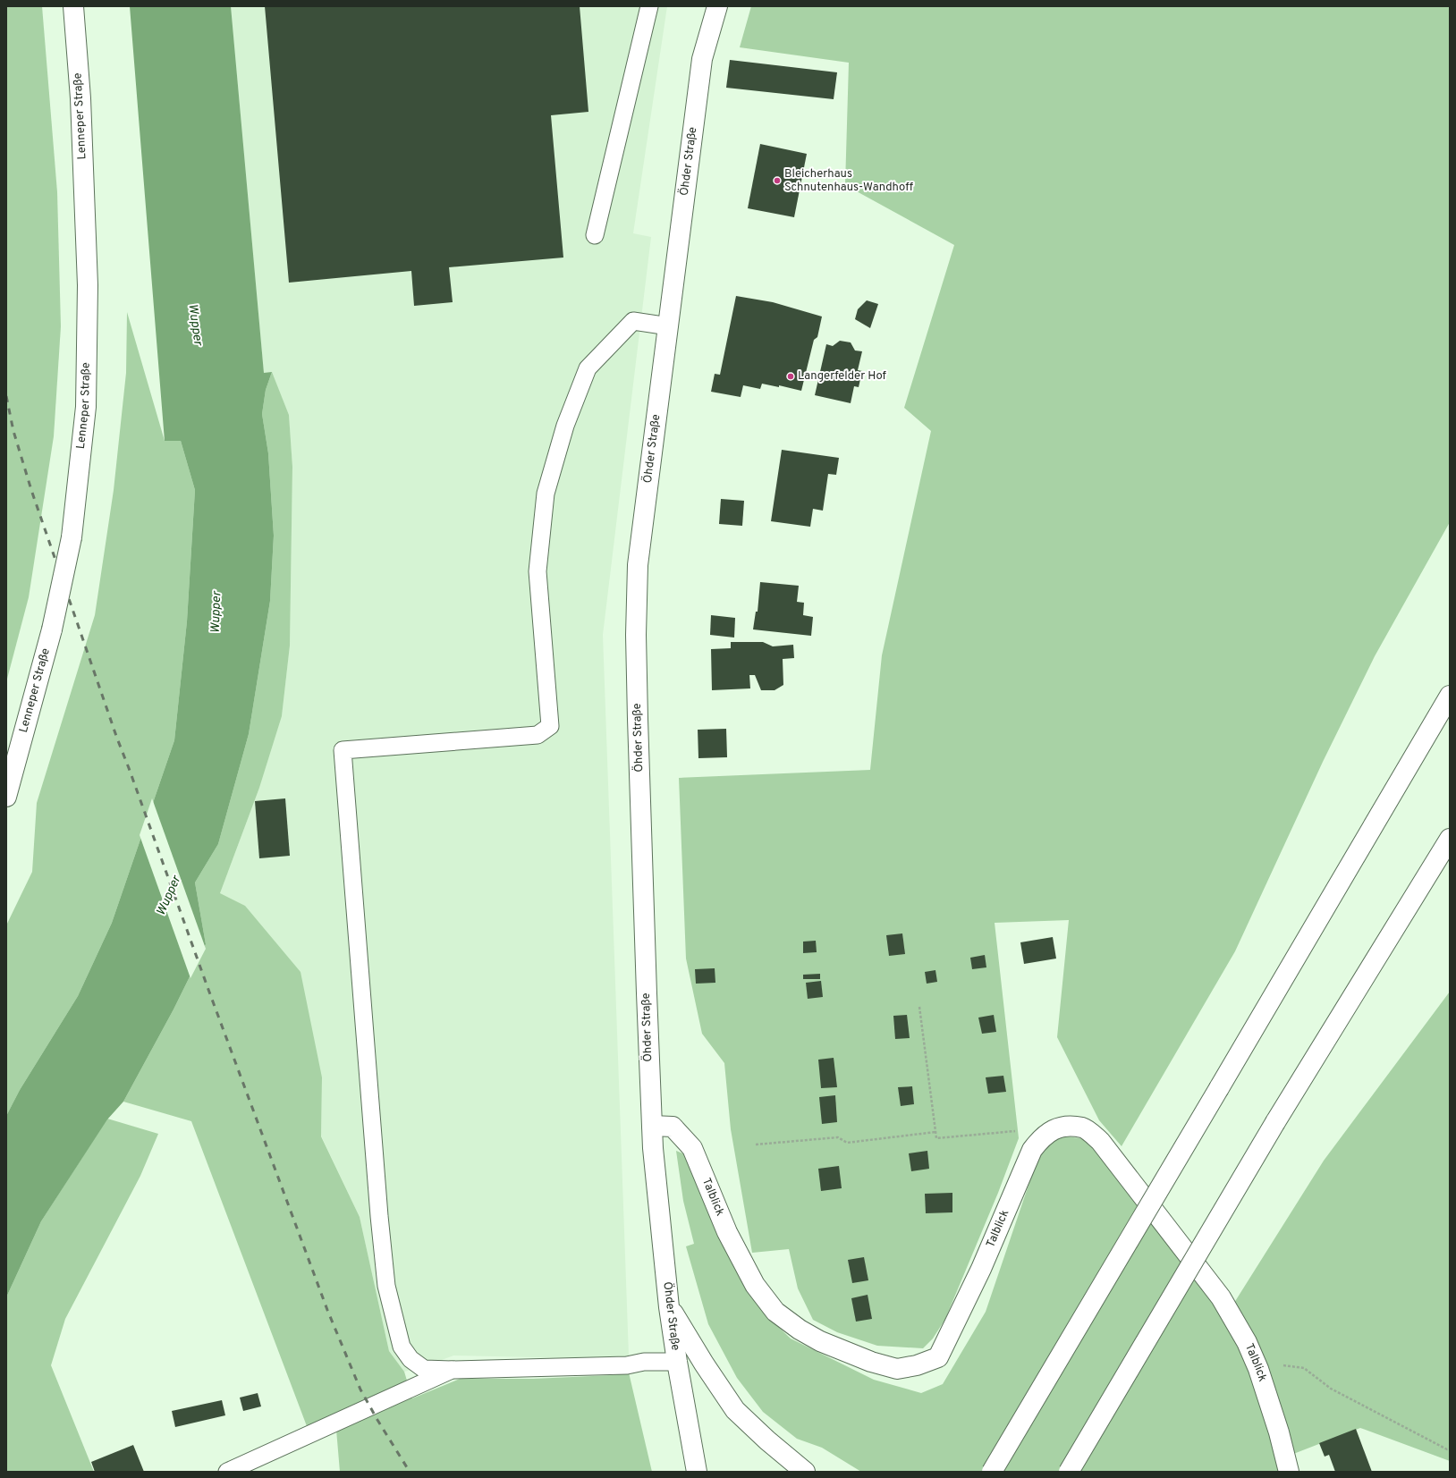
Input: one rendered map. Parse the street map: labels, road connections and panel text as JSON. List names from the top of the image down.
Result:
{
  "streets": {
    "main road": ["Lenneper Straße", "Öhder Straße", "Talblick"]
  },
  "crossings": [
    ["Öhder Straße", "Talblick"]
  ],
  "water": ["Wupper"],
  "places": ["Bleicherhaus Schnutenhaus-Wandhoff", "Langerfelder Hof"]
}
